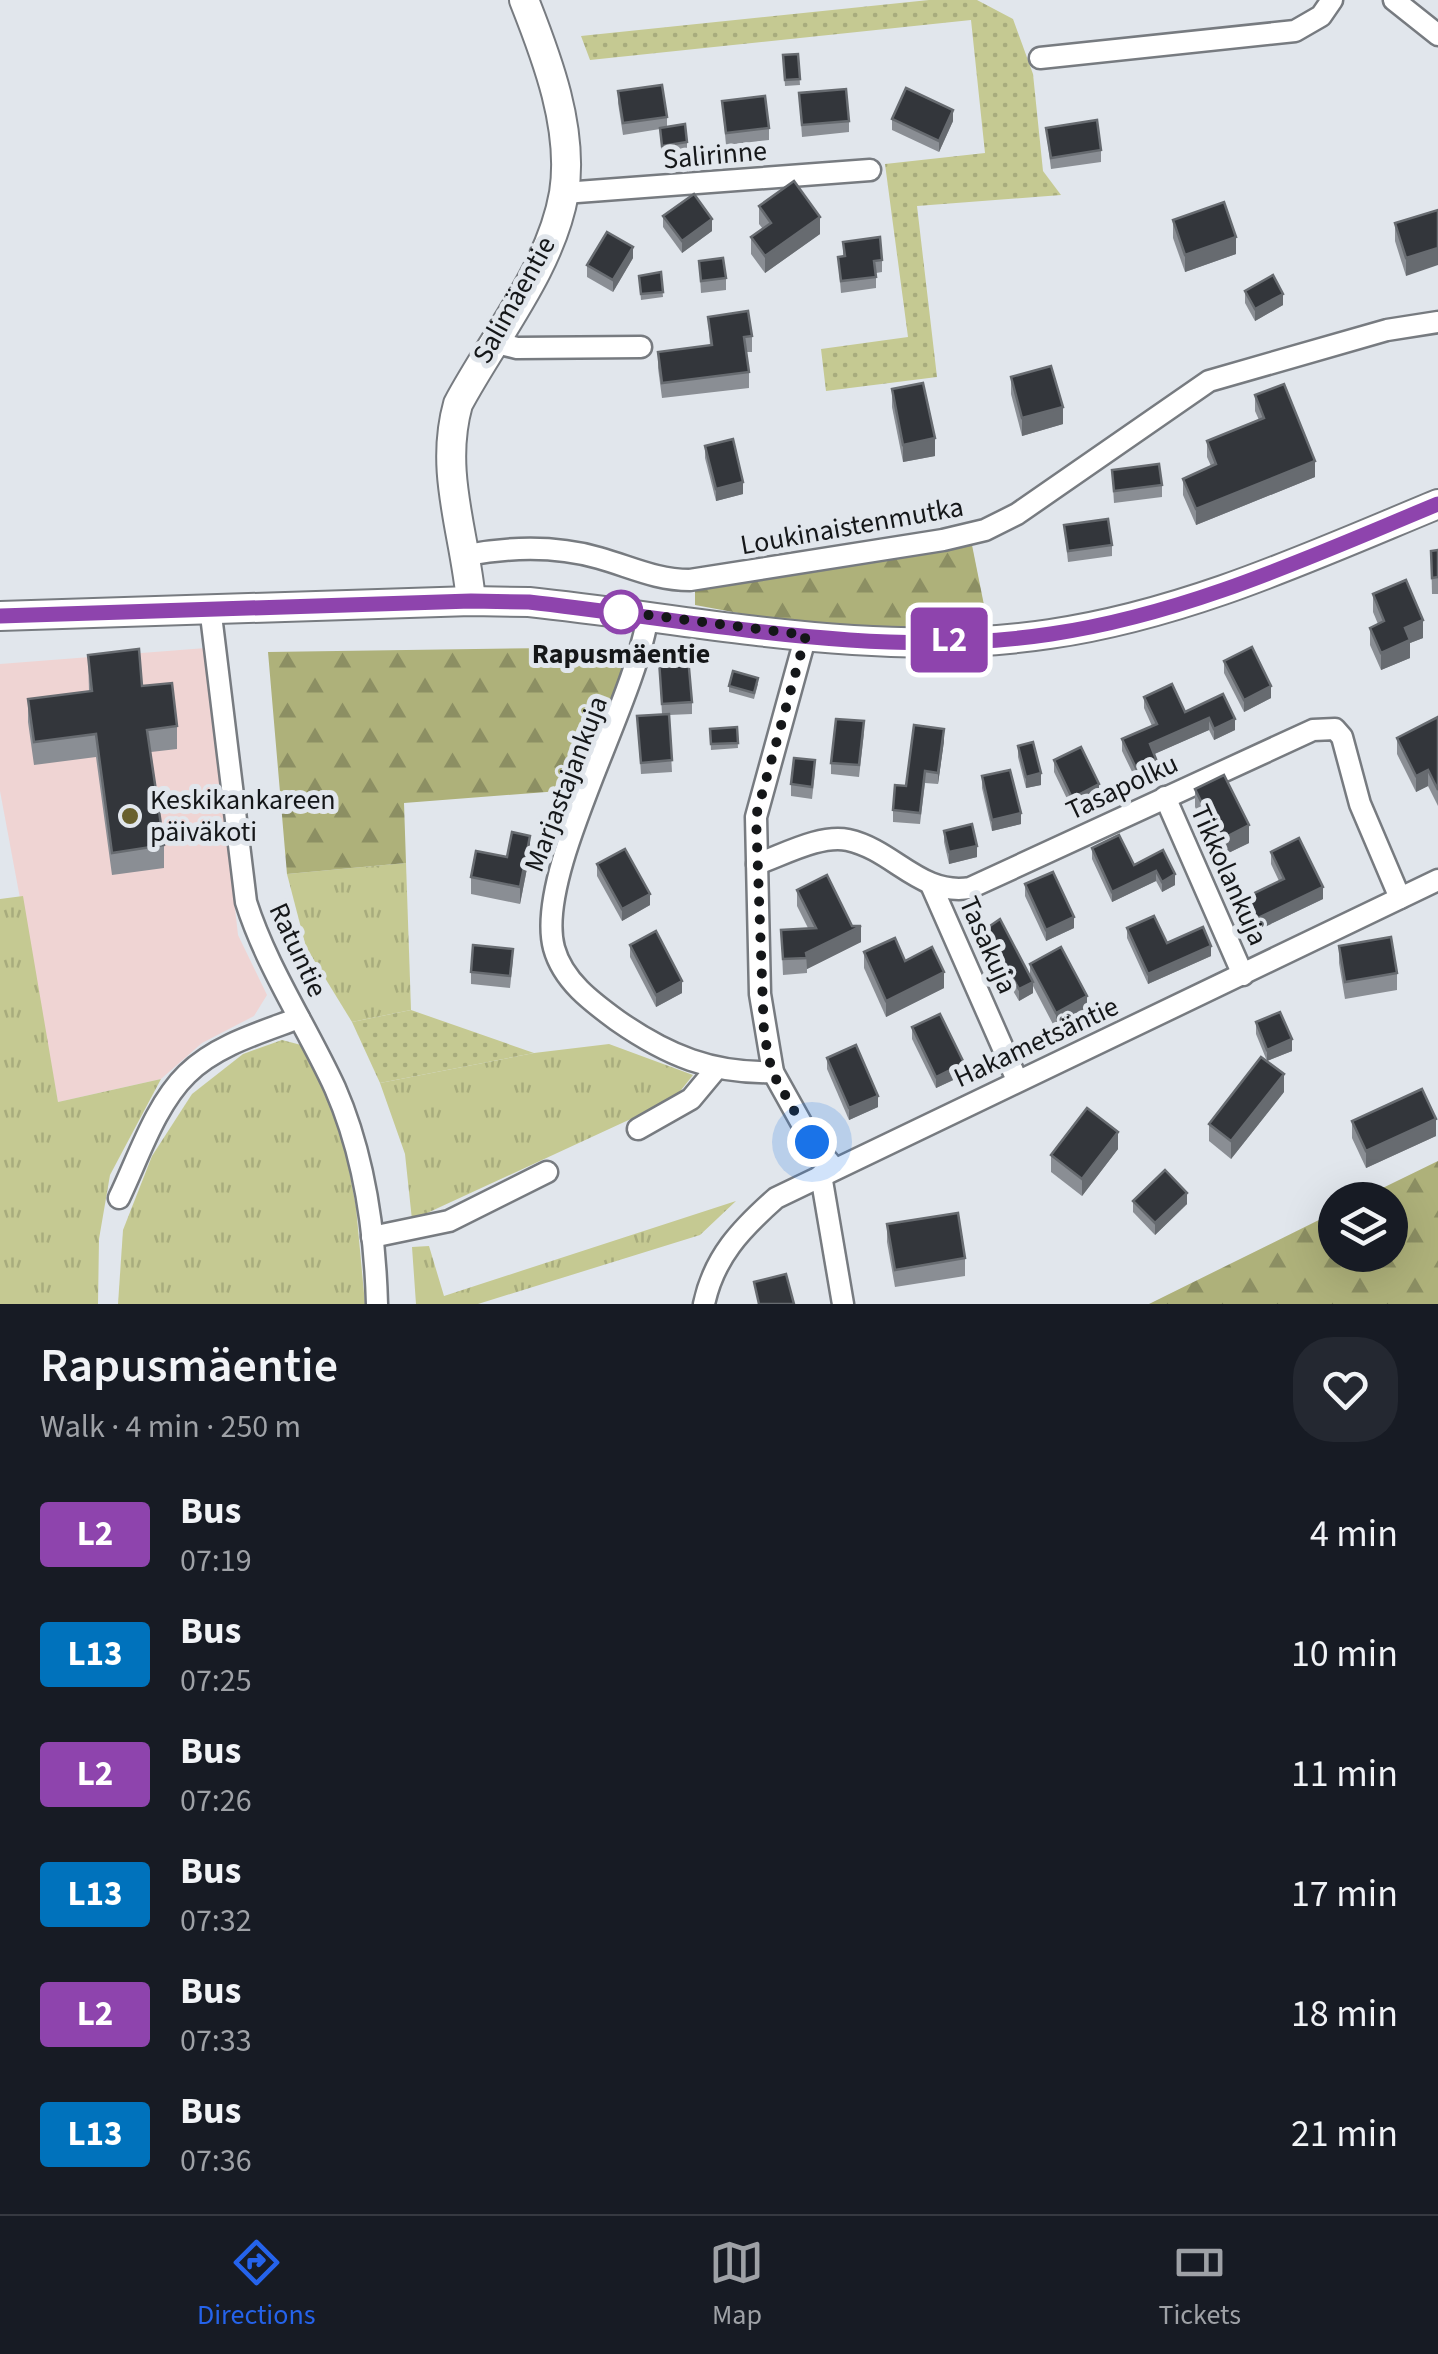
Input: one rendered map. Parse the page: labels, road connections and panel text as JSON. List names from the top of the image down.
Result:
{
  "streets": {
    "street": [
      "Salirinne",
      "Salimäentie",
      "Loukinaistenmutka",
      "Marjastajankuja",
      "Tasapolku",
      "Tikkolankuja",
      "Tasakuja",
      "Ratuntie",
      "Hakametsäntie"
    ]
  },
  "crossings": [
    ["Salirinne", "Salimäentie"],
    ["Salimäentie", "Loukinaistenmutka"],
    ["Tasapolku", "Tikkolankuja"],
    ["Tasapolku", "Tasakuja"],
    ["Tasapolku", "Hakametsäntie"],
    ["Tikkolankuja", "Hakametsäntie"],
    ["Tasakuja", "Hakametsäntie"]
  ],
  "places": ["Rapusmäentie", "Keskikankareen päiväkoti"],
  "lines": ["bus line L2"],
  "page": {
    "on_map": "L2",
    "heading": ["Rapusmäentie", "Walk · 4 min · 250 m"],
    "list": [
      {
        "mark": "L2",
        "name": "Bus",
        "note": "07:19",
        "value": "4 min"
      },
      {
        "mark": "L13",
        "name": "Bus",
        "note": "07:25",
        "value": "10 min"
      },
      {
        "mark": "L2",
        "name": "Bus",
        "note": "07:26",
        "value": "11 min"
      },
      {
        "mark": "L13",
        "name": "Bus",
        "note": "07:32",
        "value": "17 min"
      },
      {
        "mark": "L2",
        "name": "Bus",
        "note": "07:33",
        "value": "18 min"
      },
      {
        "mark": "L13",
        "name": "Bus",
        "note": "07:36",
        "value": "21 min"
      }
    ],
    "tabs": ["Directions", "Map", "Tickets"]
  }
}
